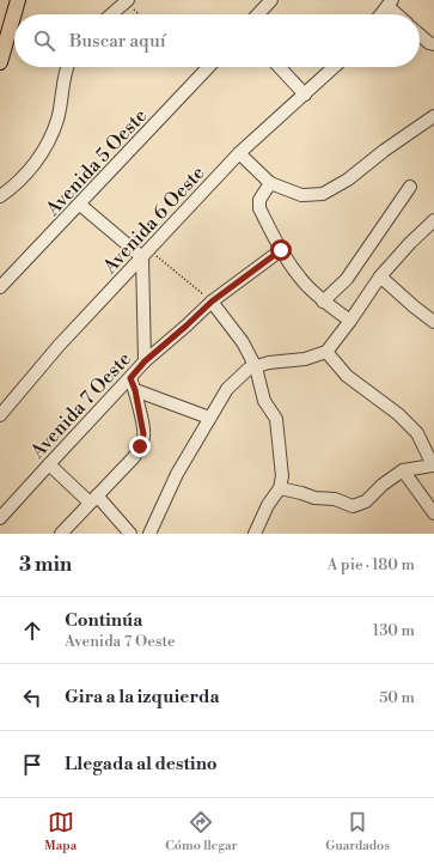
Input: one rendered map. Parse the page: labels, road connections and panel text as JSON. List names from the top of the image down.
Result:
{
  "streets": {
    "street": ["Avenida 5 Oeste", "Avenida 6 Oeste", "Avenida 7 Oeste"]
  },
  "page": {
    "search": "Buscar aquí",
    "heading": ["3 min", "A pie · 180 m"],
    "list": [
      ["Continúa", "Avenida 7 Oeste", "130 m"],
      ["Gira a la izquierda", "50 m"],
      "Llegada al destino"
    ],
    "nav": ["Mapa", "Cómo llegar", "Guardados"]
  }
}
